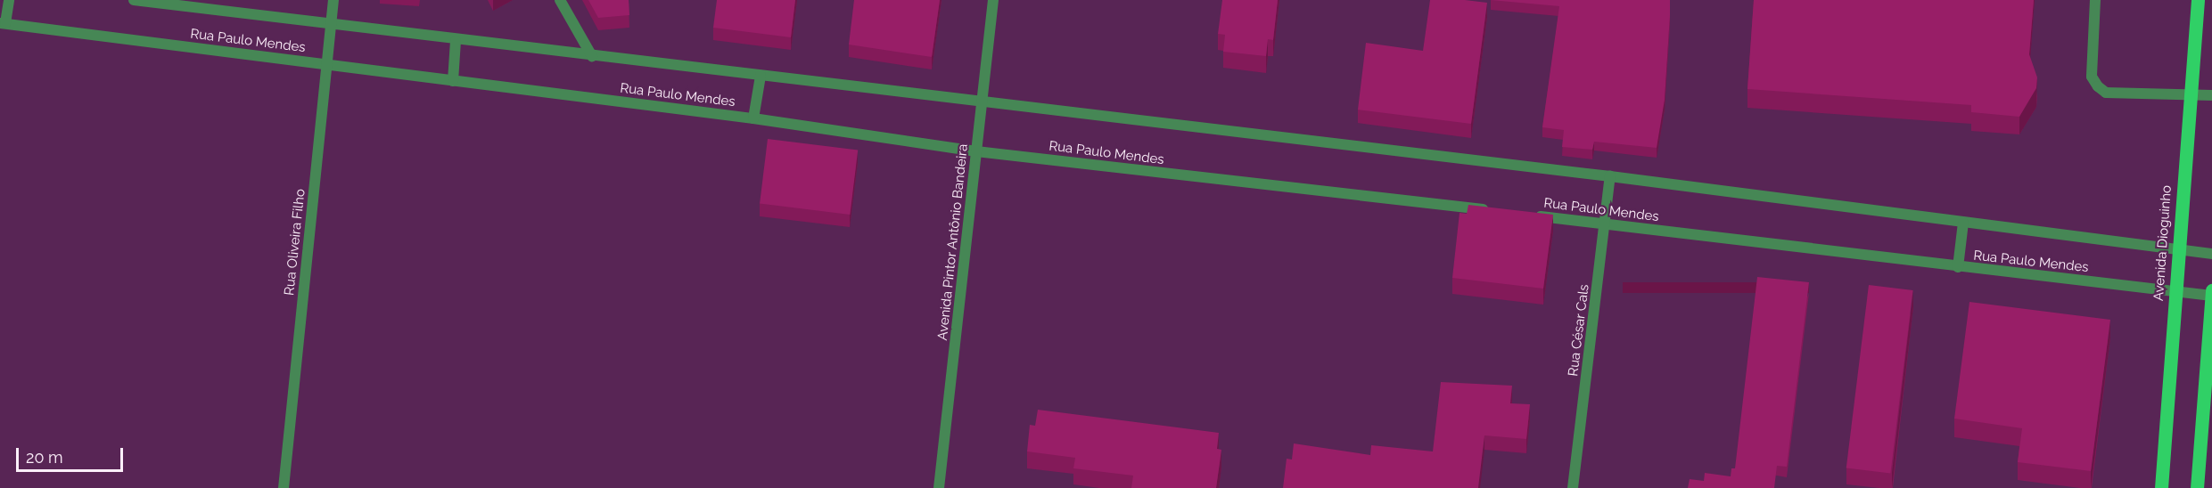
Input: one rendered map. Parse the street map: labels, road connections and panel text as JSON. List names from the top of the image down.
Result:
{
  "streets": {
    "main road": ["Avenida Dioguinho"],
    "street": [
      "Rua Paulo Mendes",
      "Rua Oliveira Filho",
      "Avenida Pintor Antônio Bandeira",
      "Rua César Cals"
    ]
  },
  "crossings": [
    ["Rua Paulo Mendes", "Rua Oliveira Filho"],
    ["Rua Paulo Mendes", "Avenida Pintor Antônio Bandeira"],
    ["Rua Paulo Mendes", "Avenida Dioguinho"],
    ["Rua Paulo Mendes", "Rua César Cals"]
  ],
  "scale_bar": "20 m"
}
